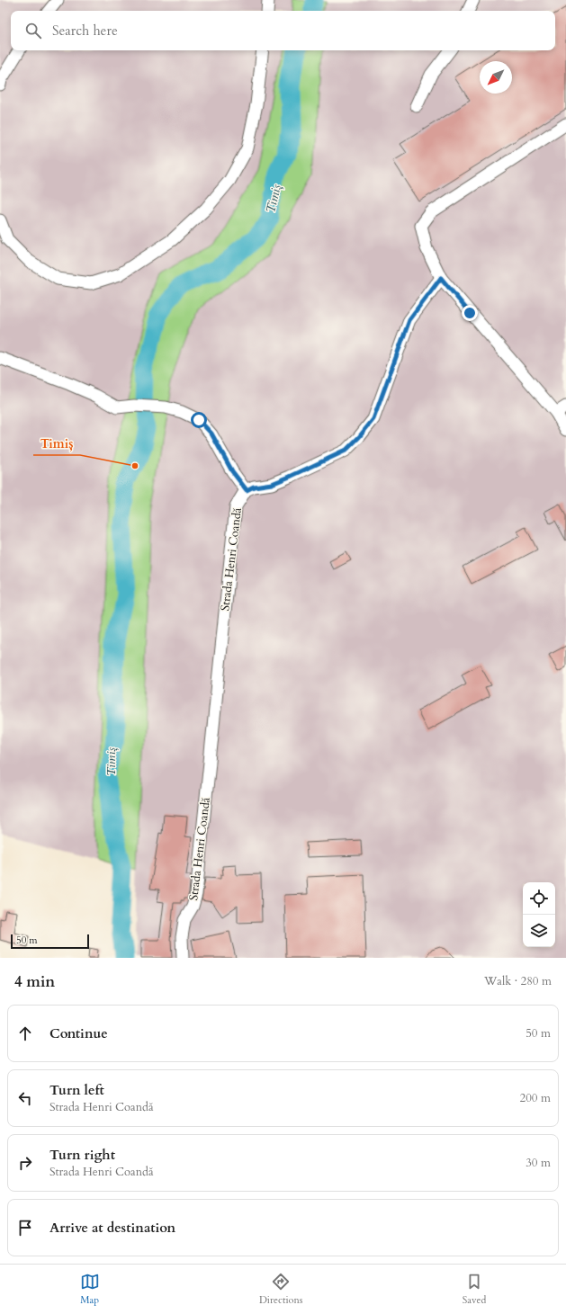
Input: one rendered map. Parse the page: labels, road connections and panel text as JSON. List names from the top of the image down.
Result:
{
  "streets": {
    "street": ["Strada Henri Coandă"]
  },
  "water": ["Timiș"],
  "places": ["Timiș"],
  "scale_bar": "50 m",
  "north": "bottom left",
  "page": {
    "search": "Search here",
    "scale": "50 m",
    "heading": ["4 min", "Walk · 280 m"],
    "list": [
      ["Continue", "50 m"],
      ["Turn left", "Strada Henri Coandă", "200 m"],
      ["Turn right", "Strada Henri Coandă", "30 m"],
      "Arrive at destination"
    ],
    "nav": ["Map", "Directions", "Saved"]
  }
}
